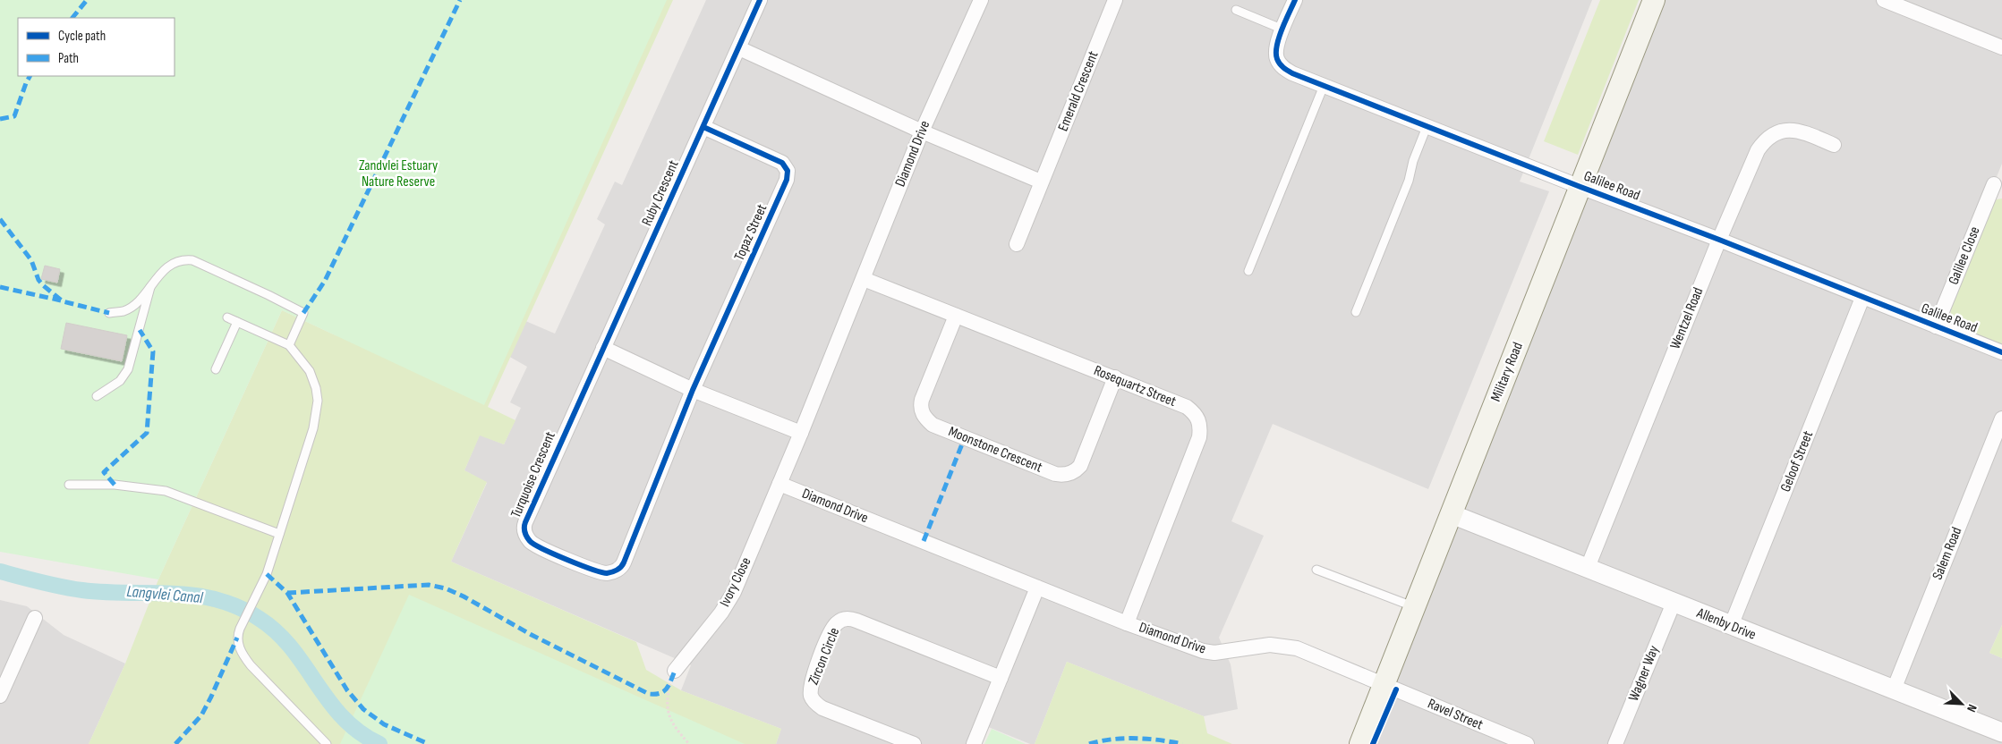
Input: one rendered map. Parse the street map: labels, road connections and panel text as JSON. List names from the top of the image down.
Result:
{
  "streets": {
    "main road": ["Military Road"],
    "street": [
      "Emerald Crescent",
      "Diamond Drive",
      "Galilee Road",
      "Ruby Crescent",
      "Topaz Street",
      "Galilee Close",
      "Wentzel Road",
      "Rosequartz Street",
      "Moonstone Crescent",
      "Geloof Street",
      "Turquoise Crescent",
      "Salem Road",
      "Ivory Close",
      "Allenby Drive",
      "Zircon Circle",
      "Wagner Way",
      "Ravel Street"
    ]
  },
  "crossings": [
    ["Diamond Drive", "Military Road"],
    ["Diamond Drive", "Rosequartz Street"],
    ["Diamond Drive", "Ivory Close"],
    ["Diamond Drive", "Ravel Street"],
    ["Galilee Road", "Galilee Close"],
    ["Galilee Road", "Wentzel Road"],
    ["Galilee Road", "Military Road"],
    ["Galilee Road", "Geloof Street"],
    ["Ruby Crescent", "Topaz Street"],
    ["Ruby Crescent", "Turquoise Crescent"],
    ["Topaz Street", "Turquoise Crescent"],
    ["Wentzel Road", "Allenby Drive"],
    ["Military Road", "Allenby Drive"],
    ["Military Road", "Ravel Street"],
    ["Rosequartz Street", "Moonstone Crescent"],
    ["Geloof Street", "Allenby Drive"],
    ["Salem Road", "Allenby Drive"],
    ["Allenby Drive", "Wagner Way"]
  ],
  "water": ["Langvlei Canal"],
  "parks": ["Zandvlei Estuary Nature Reserve"],
  "legend": ["Cycle path", "Path"],
  "north": "bottom right"
}
